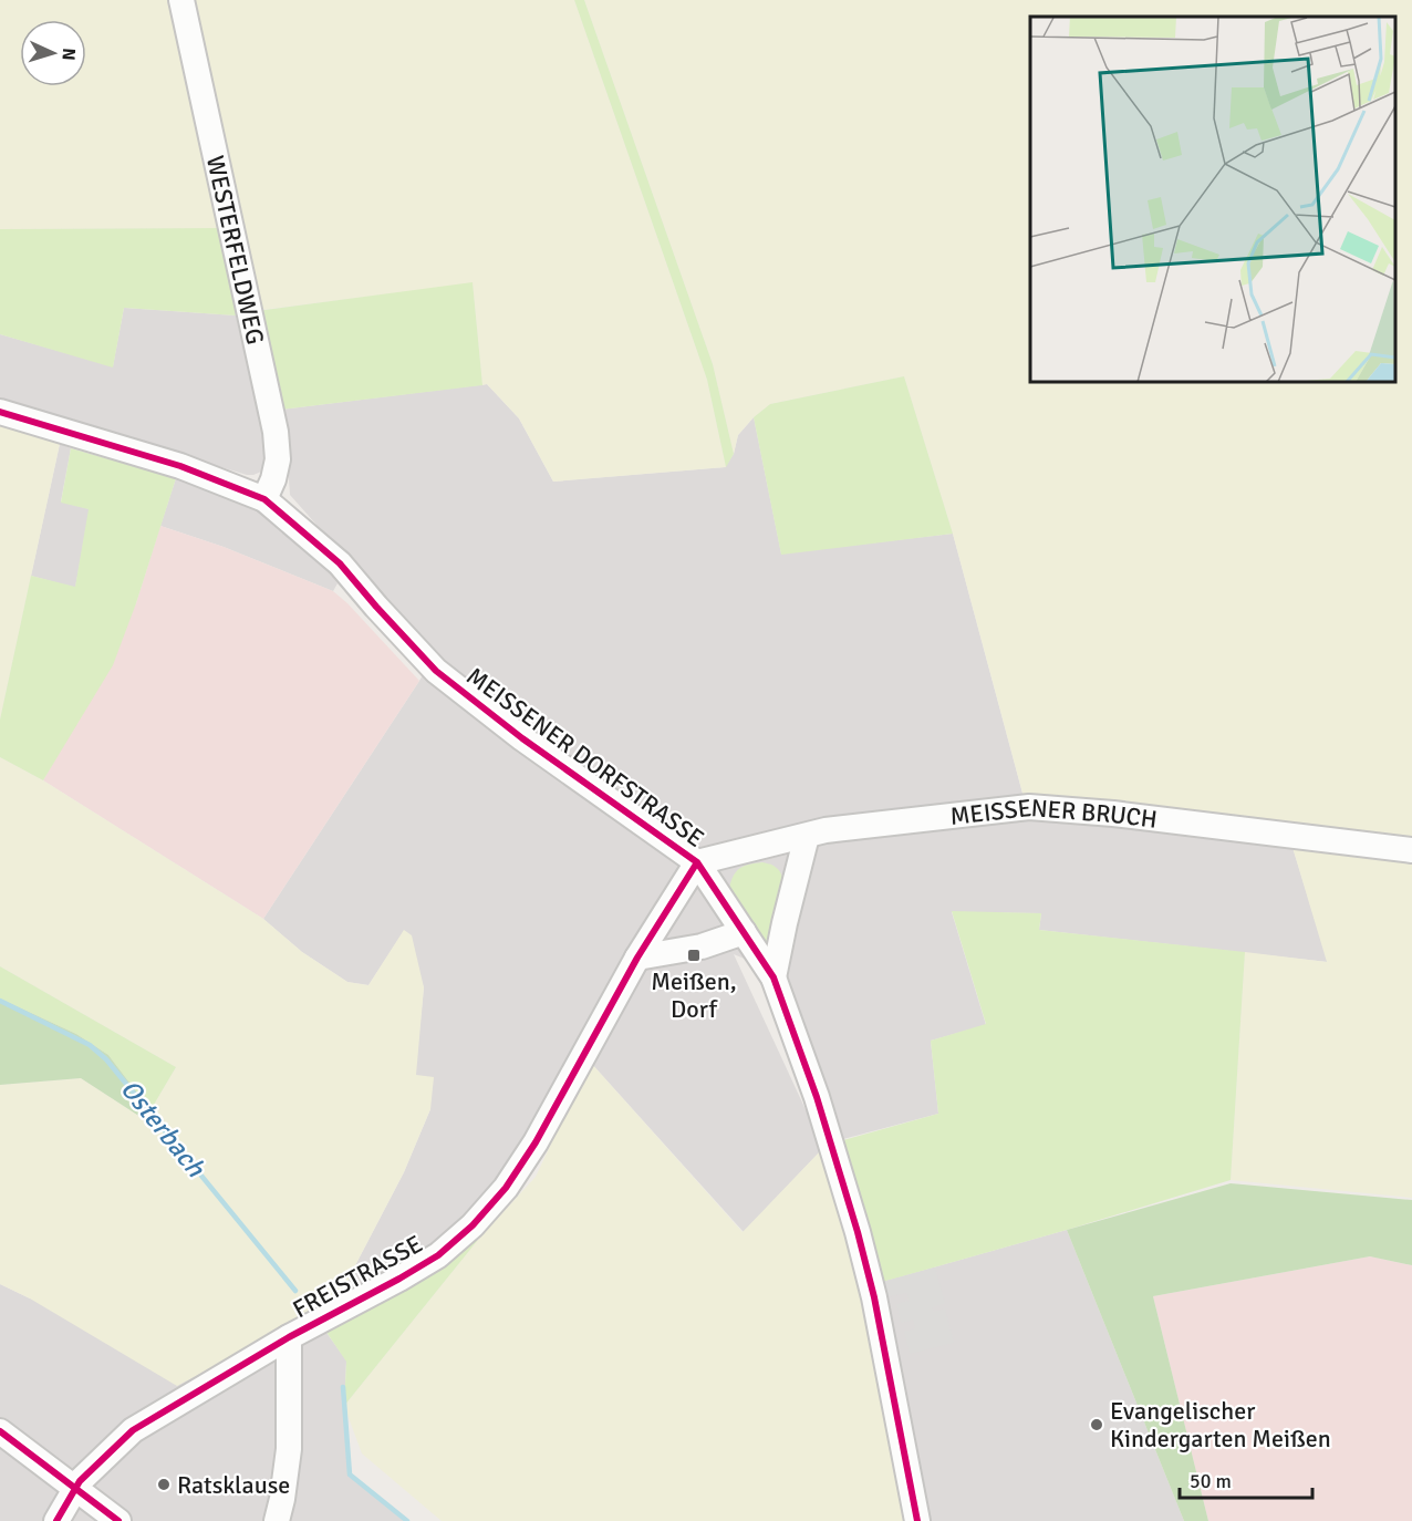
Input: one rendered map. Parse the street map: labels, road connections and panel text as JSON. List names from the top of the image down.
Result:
{
  "streets": {
    "street": [
      "WESTERFELDWEG",
      "MEISSENER DORFSTRASSE",
      "MEISSENER BRUCH",
      "FREISTRASSE"
    ]
  },
  "crossings": [
    ["WESTERFELDWEG", "MEISSENER DORFSTRASSE"],
    ["MEISSENER DORFSTRASSE", "MEISSENER BRUCH"],
    ["MEISSENER DORFSTRASSE", "FREISTRASSE"],
    ["MEISSENER BRUCH", "FREISTRASSE"]
  ],
  "water": ["Osterbach"],
  "places": {
    "transit": ["Meißen, Dorf"],
    "other": ["Evangelischer Kindergarten Meißen", "Ratsklause"]
  },
  "scale_bar": "50 m",
  "north": "right"
}
